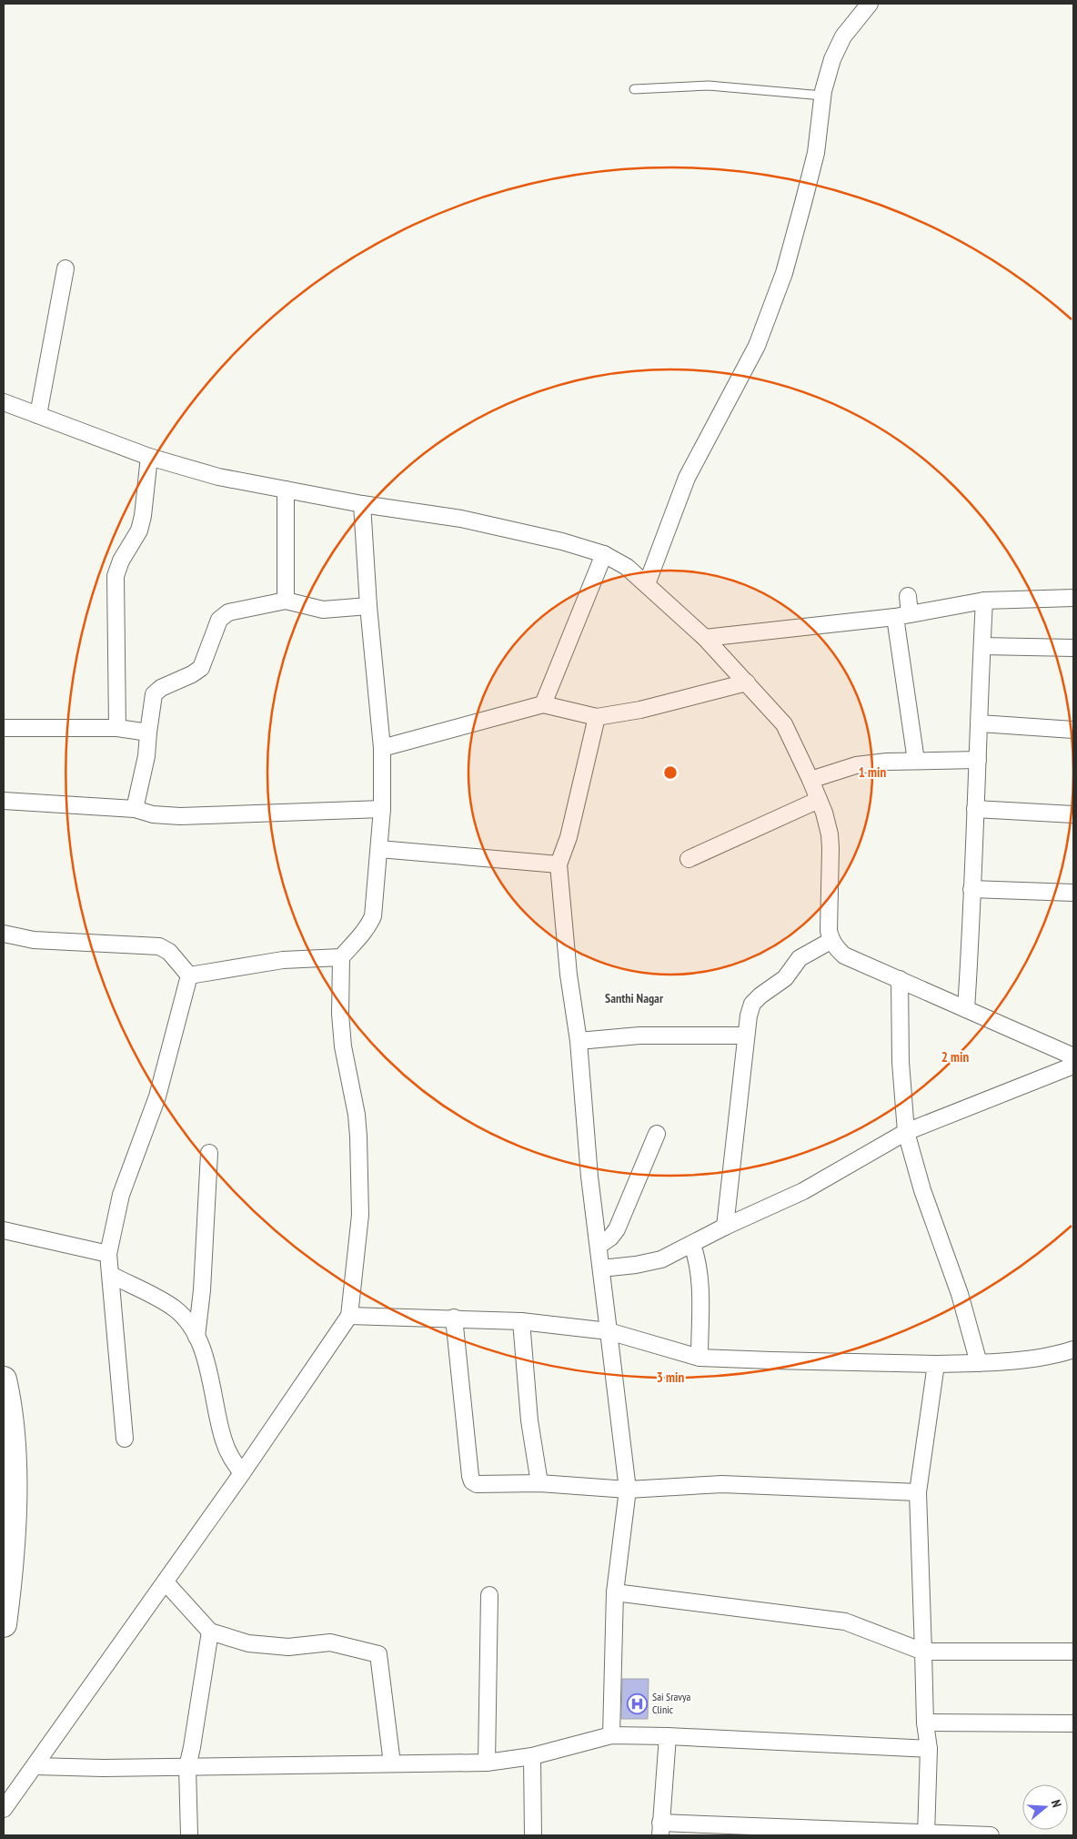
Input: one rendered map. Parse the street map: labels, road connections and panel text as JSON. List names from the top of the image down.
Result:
{
  "districts": ["Santhi Nagar"],
  "places": {
    "hospital": ["Sai Sravya Clinic"]
  },
  "north": "right",
  "rings": ["1 min", "2 min", "3 min"]
}
